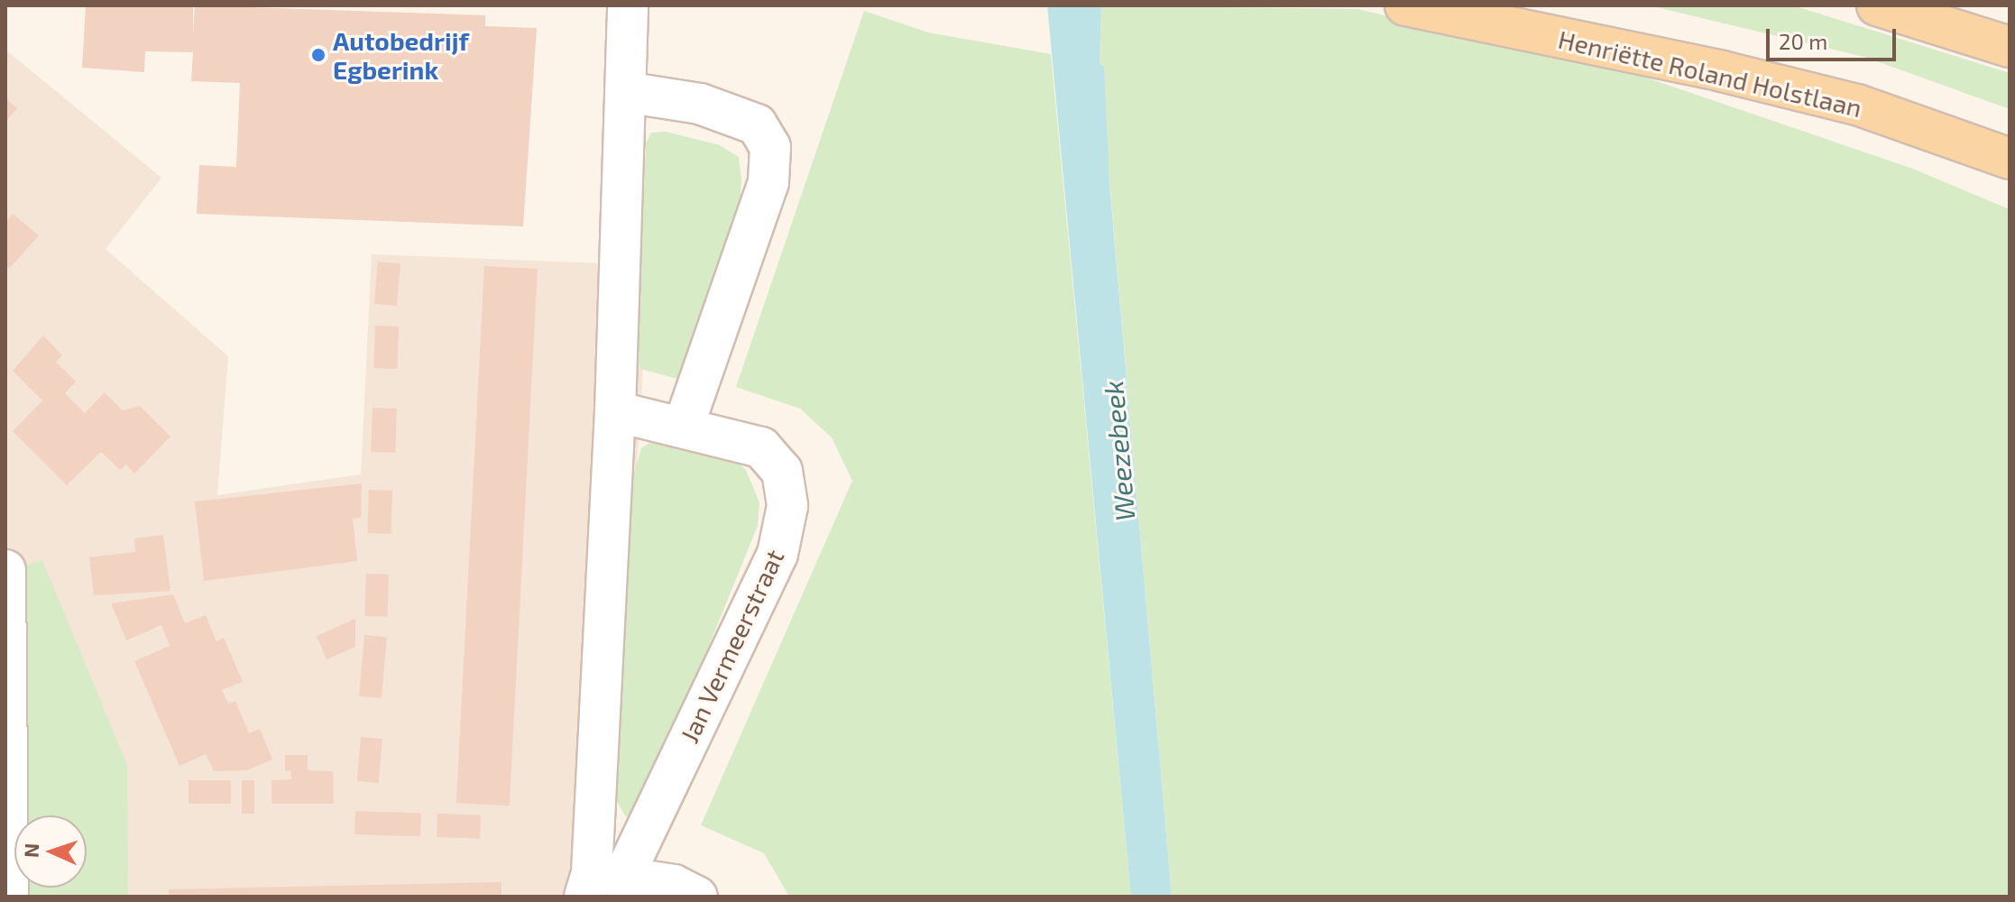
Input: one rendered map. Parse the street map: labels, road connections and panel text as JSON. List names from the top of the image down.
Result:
{
  "streets": {
    "main road": ["Henriëtte Roland Holstlaan"],
    "street": ["Jan Vermeerstraat"]
  },
  "water": ["Weezebeek"],
  "places": ["Autobedrijf Egberink"],
  "scale_bar": "20 m",
  "north": "left"
}
